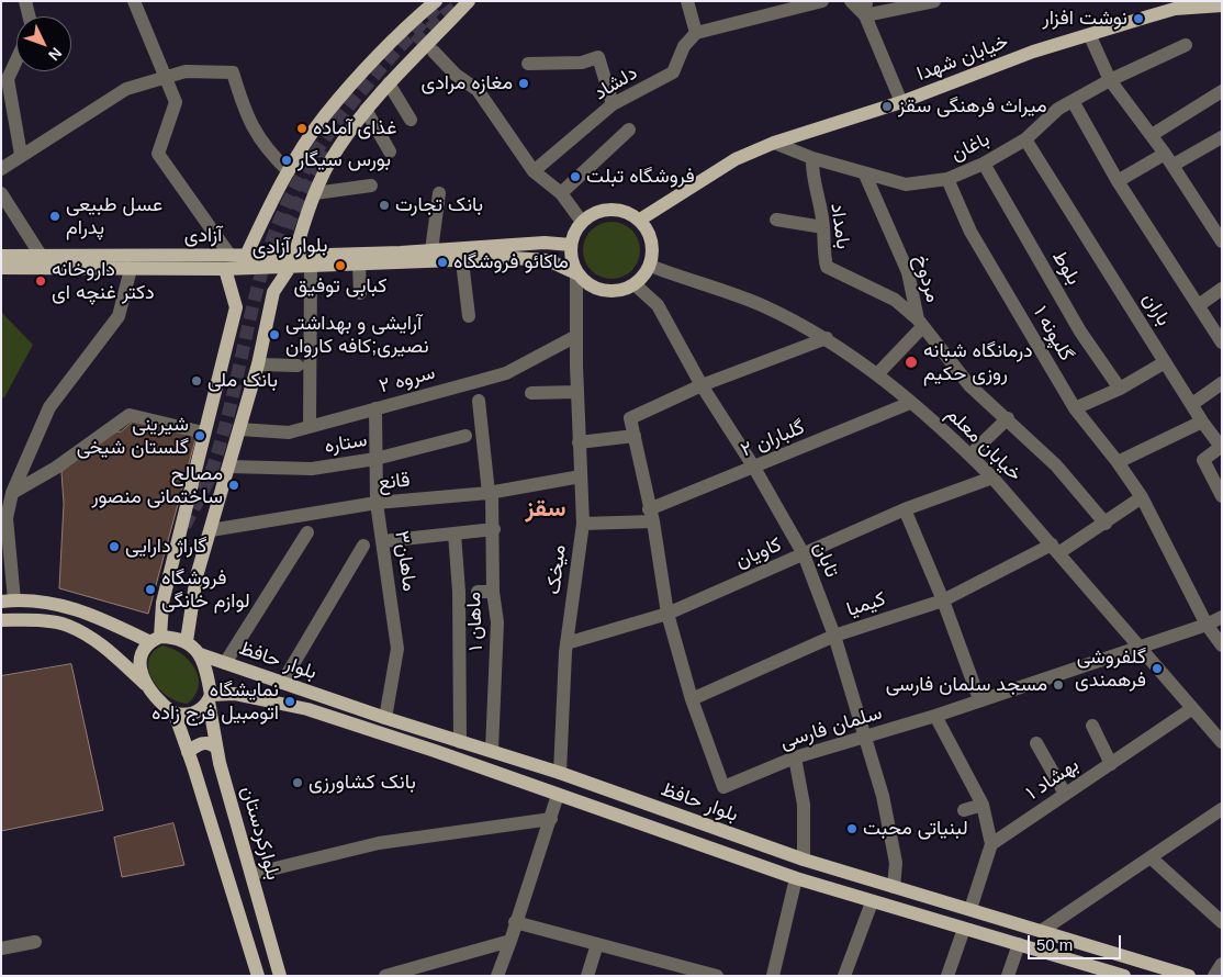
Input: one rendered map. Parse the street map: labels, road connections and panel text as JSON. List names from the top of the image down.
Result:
{
  "streets": {
    "main road": [
      "خیابان شهدا",
      "آزادی",
      "بلوار آزادی",
      "بلوار حافظ",
      "بلوارکردستان"
    ],
    "street": [
      "دلشاد",
      "باغان",
      "بامداد",
      "بلوط",
      "مردوخ",
      "باران",
      "گلپونه ۱",
      "سروه ۲",
      "گلباران ۲",
      "ستاره",
      "خیابان معلم",
      "قانع",
      "کاویان",
      "تابان",
      "ماهان۳",
      "میخک",
      "کیمیا",
      "ماهان ۱",
      "سلمان فارسی",
      "بهشاد ۱"
    ]
  },
  "crossings": [
    ["خیابان شهدا", "آزادی"],
    ["خیابان شهدا", "بلوار آزادی"],
    ["خیابان شهدا", "خیابان معلم"],
    ["خیابان شهدا", "تابان"],
    ["خیابان شهدا", "میخک"],
    ["باغان", "بامداد"],
    ["باغان", "بلوط"],
    ["باغان", "مردوخ"],
    ["باغان", "باران"],
    ["باغان", "گلپونه ۱"],
    ["بامداد", "مردوخ"],
    ["آزادی", "بلوار آزادی"],
    ["آزادی", "خیابان معلم"],
    ["آزادی", "تابان"],
    ["آزادی", "میخک"],
    ["بلوار آزادی", "خیابان معلم"],
    ["بلوار آزادی", "تابان"],
    ["بلوار آزادی", "میخک"],
    ["مردوخ", "کیمیا"],
    ["گلپونه ۱", "کیمیا"],
    ["گلپونه ۱", "سلمان فارسی"],
    ["سروه ۲", "ماهان۳"],
    ["سروه ۲", "میخک"],
    ["گلباران ۲", "خیابان معلم"],
    ["گلباران ۲", "تابان"],
    ["گلباران ۲", "میخک"],
    ["ستاره", "ماهان۳"],
    ["خیابان معلم", "کاویان"],
    ["خیابان معلم", "تابان"],
    ["خیابان معلم", "میخک"],
    ["خیابان معلم", "کیمیا"],
    ["خیابان معلم", "سلمان فارسی"],
    ["خیابان معلم", "بهشاد ۱"],
    ["قانع", "ماهان۳"],
    ["قانع", "میخک"],
    ["قانع", "ماهان ۱"],
    ["کاویان", "تابان"],
    ["کاویان", "میخک"],
    ["تابان", "میخک"],
    ["تابان", "کیمیا"],
    ["تابان", "بلوار حافظ"],
    ["تابان", "سلمان فارسی"],
    ["ماهان۳", "بلوار حافظ"],
    ["میخک", "بلوار حافظ"],
    ["کیمیا", "سلمان فارسی"],
    ["ماهان ۱", "بلوار حافظ"],
    ["بلوار حافظ", "بلوارکردستان"]
  ],
  "districts": ["سقز"],
  "places": [
    "نوشت افزار",
    "مغازه مرادی",
    "میراث فرهنگی سقز",
    "غذای آماده",
    "بورس سیگار",
    "فروشگاه تبلت",
    "بانک تجارت",
    "عسل طبیعی پدرام",
    "ماکائو فروشگاه",
    "کبابی توفیق",
    "داروخانه دکتر غنچه ای",
    "آرایشی و بهداشتی نصیری;کافه کاروان",
    "درمانگاه شبانه روزی حکیم",
    "بانک ملی",
    "شیرینی گلستان شیخی",
    "مصالح ساختمانی منصور",
    "گاراژ دارایی",
    "فروشگاه لوازم خانگی",
    "گلفروشی فرهمندی",
    "مسجد سلمان فارسی",
    "نمایشگاه اتومبیل فرج زاده",
    "بانک کشاورزی",
    "لبنیاتی محبت"
  ],
  "scale_bar": "50 m",
  "north": "bottom right"
}
